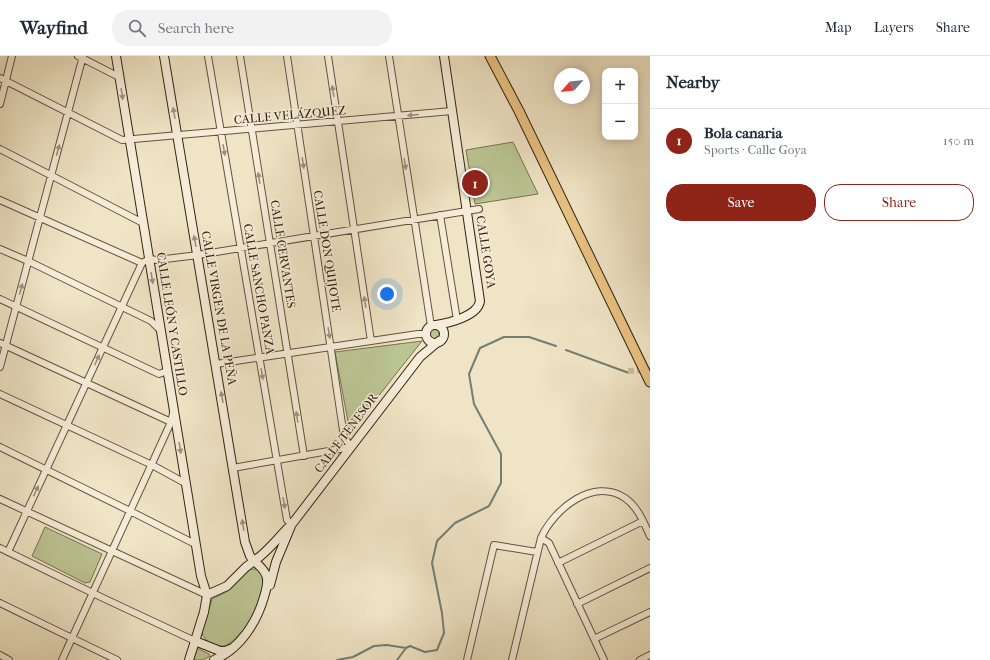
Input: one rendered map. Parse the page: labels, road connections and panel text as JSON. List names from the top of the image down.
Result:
{
  "streets": {
    "street": [
      "CALLE VELÁZQUEZ",
      "CALLE DON QUIJOTE",
      "CALLE GOYA",
      "CALLE CERVANTES",
      "CALLE SANCHO PANZA",
      "CALLE VIRGEN DE LA PEÑA",
      "CALLE LEÓN Y CASTILLO",
      "CALLE TENESOR"
    ]
  },
  "crossings": [
    ["CALLE VELÁZQUEZ", "CALLE DON QUIJOTE"],
    ["CALLE VELÁZQUEZ", "CALLE GOYA"],
    ["CALLE VELÁZQUEZ", "CALLE CERVANTES"],
    ["CALLE VELÁZQUEZ", "CALLE SANCHO PANZA"],
    ["CALLE VELÁZQUEZ", "CALLE VIRGEN DE LA PEÑA"],
    ["CALLE VELÁZQUEZ", "CALLE LEÓN Y CASTILLO"],
    ["CALLE DON QUIJOTE", "CALLE TENESOR"],
    ["CALLE GOYA", "CALLE TENESOR"],
    ["CALLE SANCHO PANZA", "CALLE TENESOR"],
    ["CALLE VIRGEN DE LA PEÑA", "CALLE TENESOR"],
    ["CALLE LEÓN Y CASTILLO", "CALLE TENESOR"]
  ],
  "one_way": ["CALLE CERVANTES", "CALLE SANCHO PANZA", "CALLE VIRGEN DE LA PEÑA"],
  "north": "bottom left",
  "page": {
    "header": "Wayfind",
    "search": "Search here",
    "nav": ["Map", "Layers", "Share"],
    "heading": "Nearby",
    "map_buttons": ["+", "−"],
    "list": [
      {
        "mark": "1",
        "name": "Bola canaria",
        "note": "Sports · Calle Goya",
        "value": "150 m"
      }
    ],
    "pins": "1",
    "buttons": ["Save", "Share"]
  }
}
